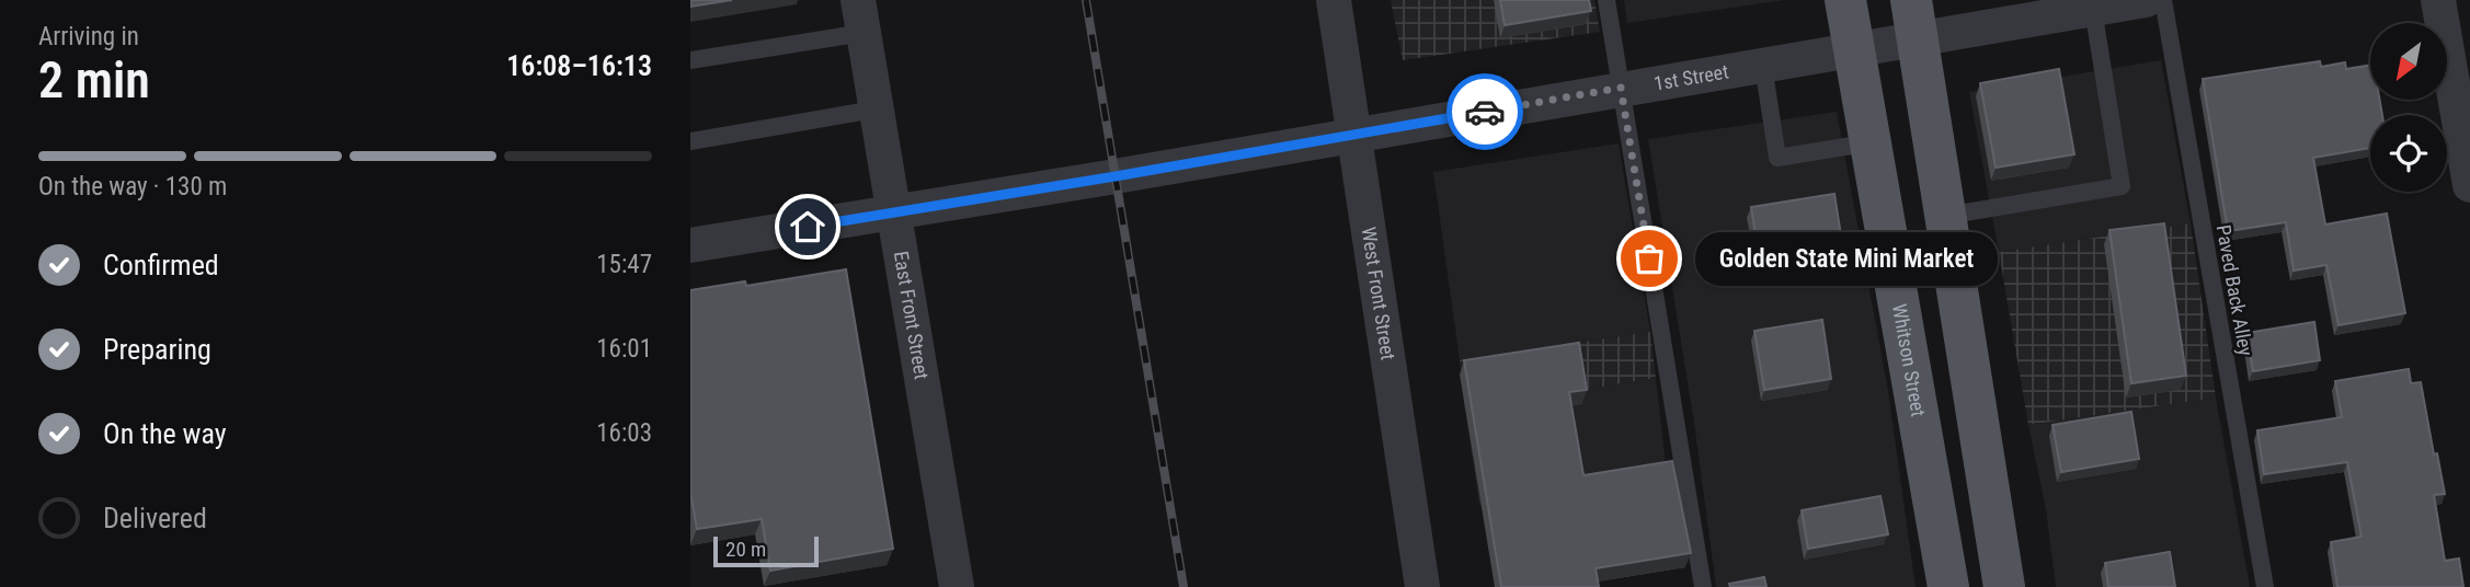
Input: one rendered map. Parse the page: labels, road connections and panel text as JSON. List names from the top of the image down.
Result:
{
  "streets": {
    "main road": ["Whitson Street"],
    "street": ["1st Street", "West Front Street", "East Front Street"],
    "lane": ["Paved Back Alley"]
  },
  "crossings": [
    ["1st Street", "West Front Street"],
    ["1st Street", "East Front Street"],
    ["1st Street", "Whitson Street"]
  ],
  "places": ["Golden State Mini Market"],
  "scale_bar": "20 m",
  "north": "bottom left",
  "page": {
    "heading": ["2 min", "Arriving in", "16:08–16:13"],
    "bar": "On the way · 130 m",
    "list": [
      ["Confirmed", "15:47"],
      ["Preparing", "16:01"],
      ["On the way", "16:03"],
      "Delivered"
    ],
    "bubble": "Golden State Mini Market",
    "scale": "20 m"
  }
}
